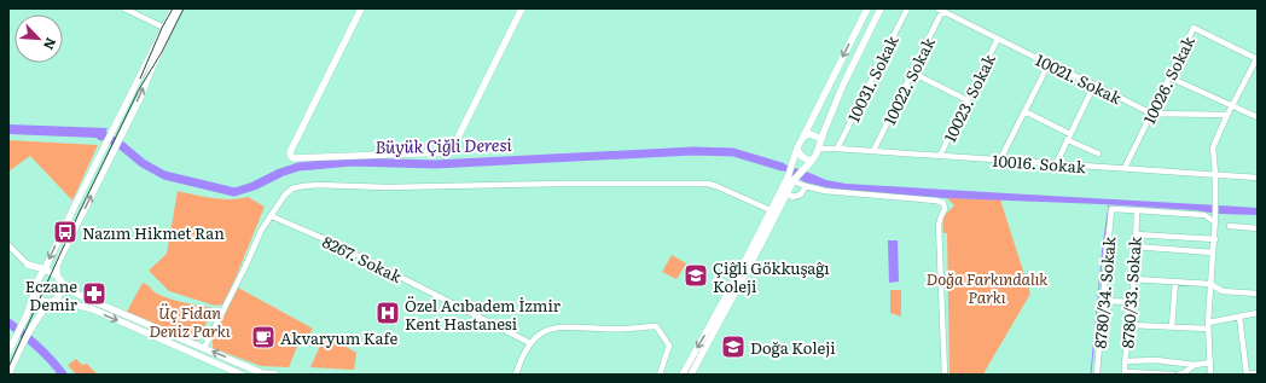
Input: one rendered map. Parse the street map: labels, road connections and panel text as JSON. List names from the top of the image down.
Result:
{
  "streets": {
    "street": [
      "10031. Sokak",
      "10021. Sokak",
      "10026. Sokak",
      "10022. Sokak",
      "10023. Sokak",
      "10016. Sokak",
      "8267. Sokak",
      "8780/34. Sokak",
      "8780/33. Sokak"
    ]
  },
  "crossings": [
    ["10031. Sokak", "10016. Sokak"],
    ["10021. Sokak", "10026. Sokak"],
    ["10021. Sokak", "10022. Sokak"],
    ["10021. Sokak", "10023. Sokak"],
    ["10026. Sokak", "10016. Sokak"],
    ["10022. Sokak", "10016. Sokak"],
    ["10023. Sokak", "10016. Sokak"],
    ["8780/34. Sokak", "8780/33. Sokak"]
  ],
  "water": ["Büyük Çiğli Deresi"],
  "parks": ["Doğa Farkındalık Parkı", "Üç Fidan Deniz Parkı"],
  "places": {
    "bus stop": ["Nazım Hikmet Ran"],
    "school or university": ["Çiĝli Gökkuşaĝı Koleji", "Doğa Koleji"],
    "pharmacy": ["Eczane Demir"],
    "hospital": ["Özel Acıbadem İzmir Kent Hastanesi"],
    "cafe": ["Akvaryum Kafe"]
  },
  "north": "bottom right"
}
